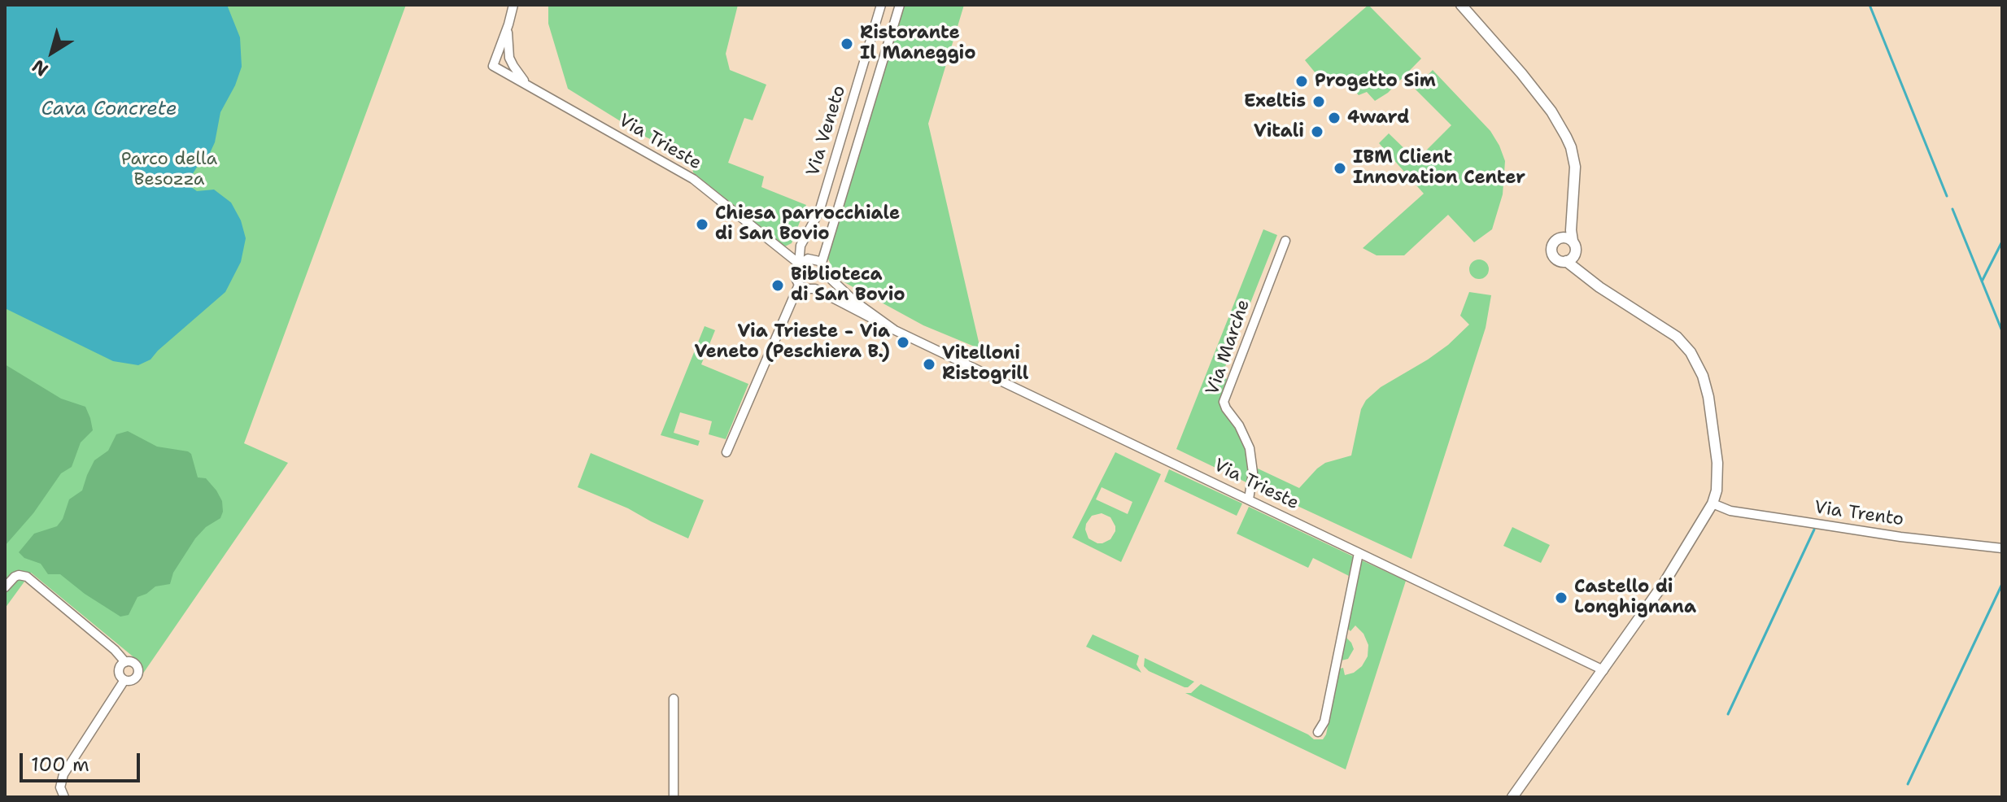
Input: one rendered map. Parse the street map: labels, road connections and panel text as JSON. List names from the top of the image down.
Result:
{
  "streets": {
    "street": [
      "Via Veneto",
      "Via Trieste",
      "Via Marche",
      "Via Trento"
    ]
  },
  "crossings": [
    ["Via Veneto", "Via Trieste"],
    ["Via Trieste", "Via Marche"]
  ],
  "water": ["Cava Concrete"],
  "parks": ["Parco della Besozza"],
  "places": [
    "Ristorante Il Maneggio",
    "Progetto Sim",
    "Exeltis",
    "4ward",
    "Vitali",
    "IBM Client Innovation Center",
    "Chiesa parrocchiale di San Bovio",
    "Biblioteca di San Bovio",
    "Via Trieste - Via Veneto (Peschiera B.)",
    "Vitelloni Ristogrill",
    "Castello di Longhignana"
  ],
  "scale_bar": "100 m",
  "north": "bottom left"
}
